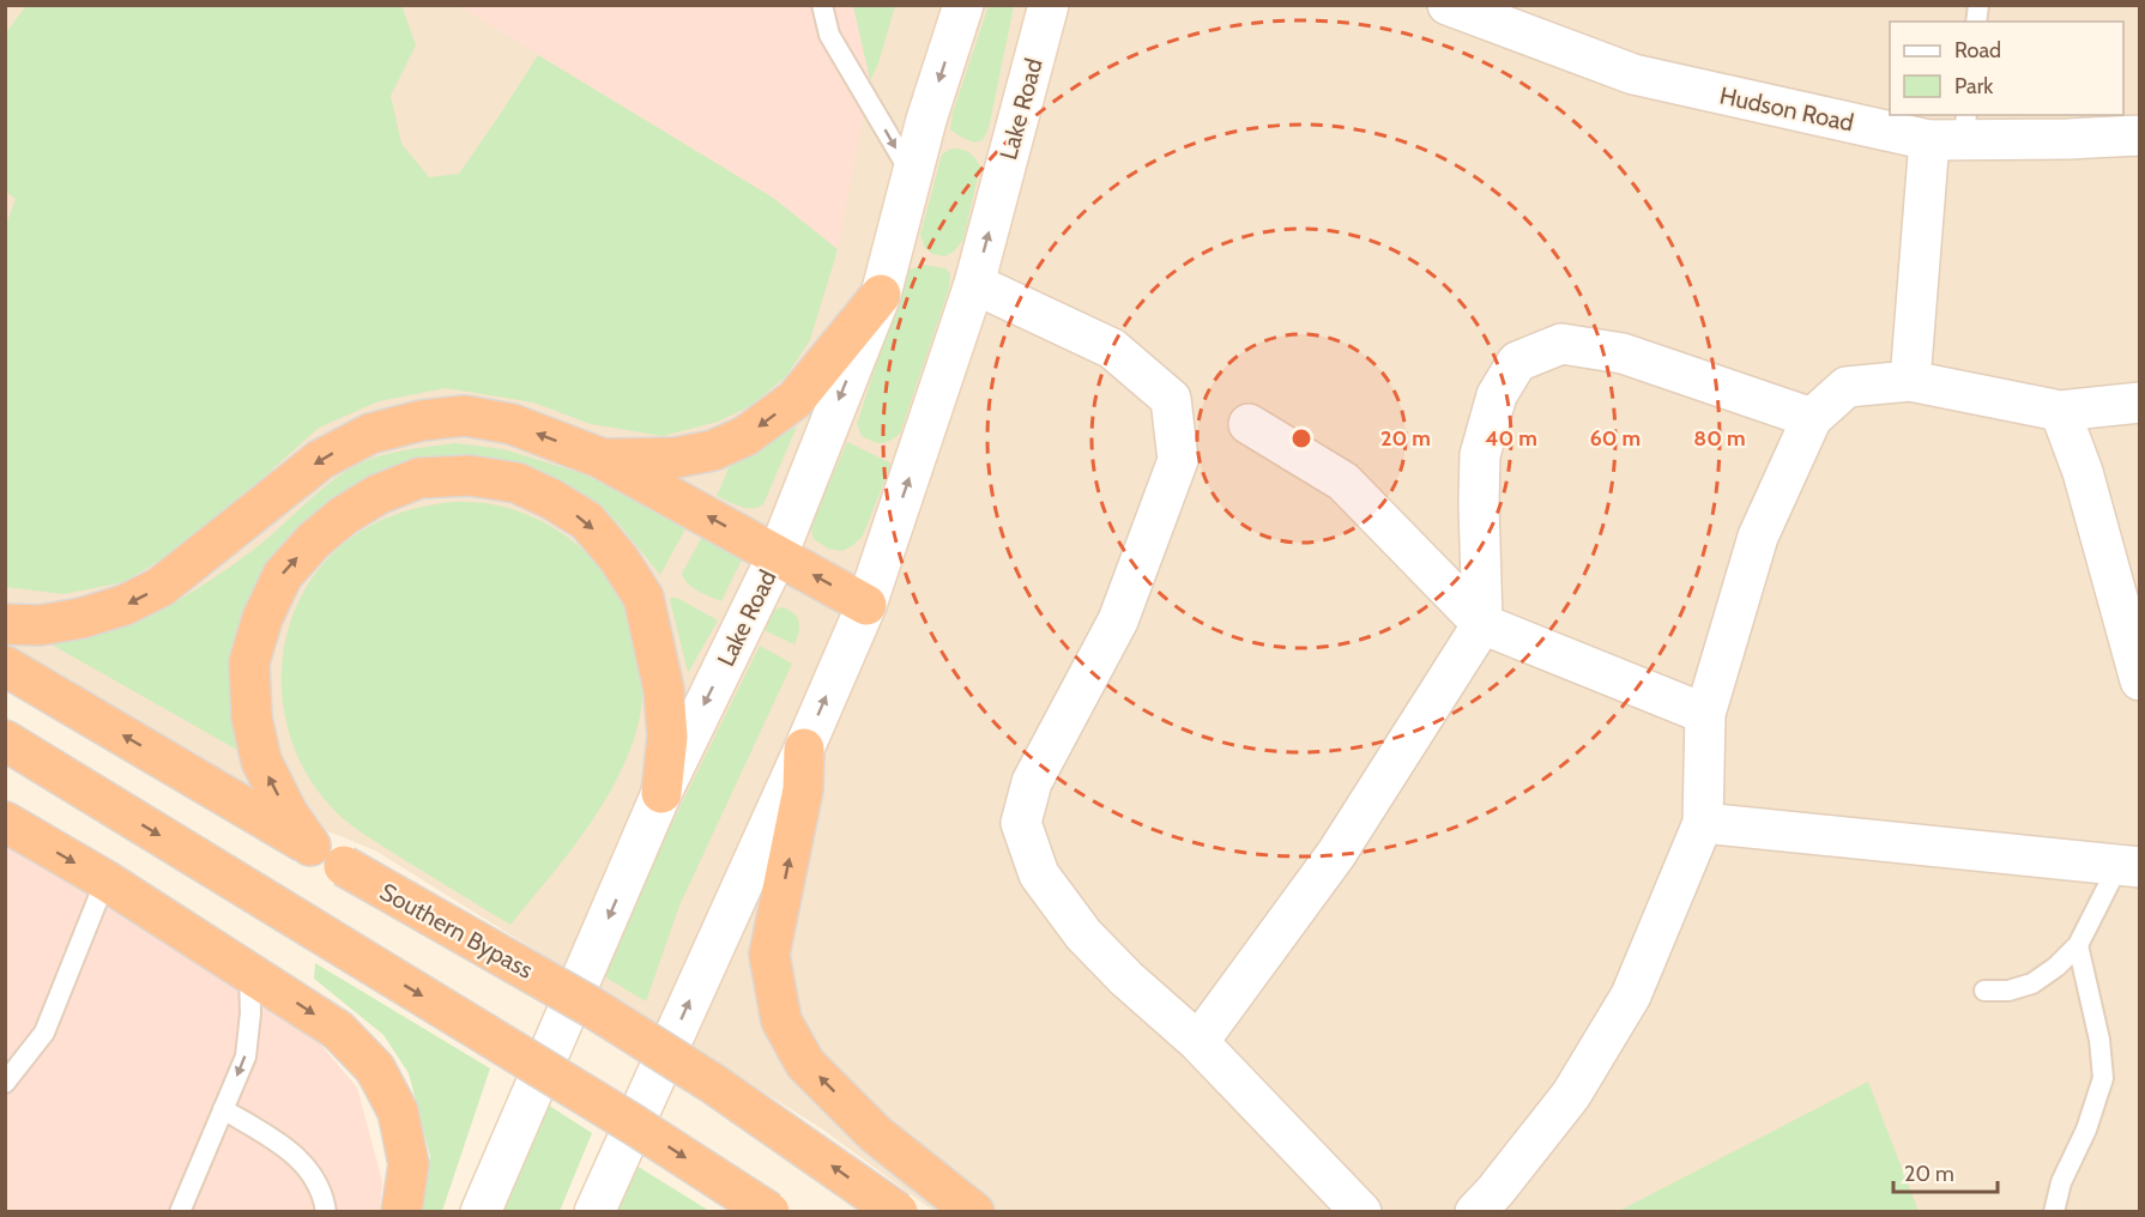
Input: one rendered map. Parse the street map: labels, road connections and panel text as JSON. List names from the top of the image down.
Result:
{
  "streets": {
    "highway": ["Southern Bypass"],
    "street": ["Lake Road", "Hudson Road"]
  },
  "legend": ["Road", "Park"],
  "scale_bar": "20 m",
  "rings": [
    "20 m",
    "40 m",
    "60 m",
    "80 m"
  ]
}
